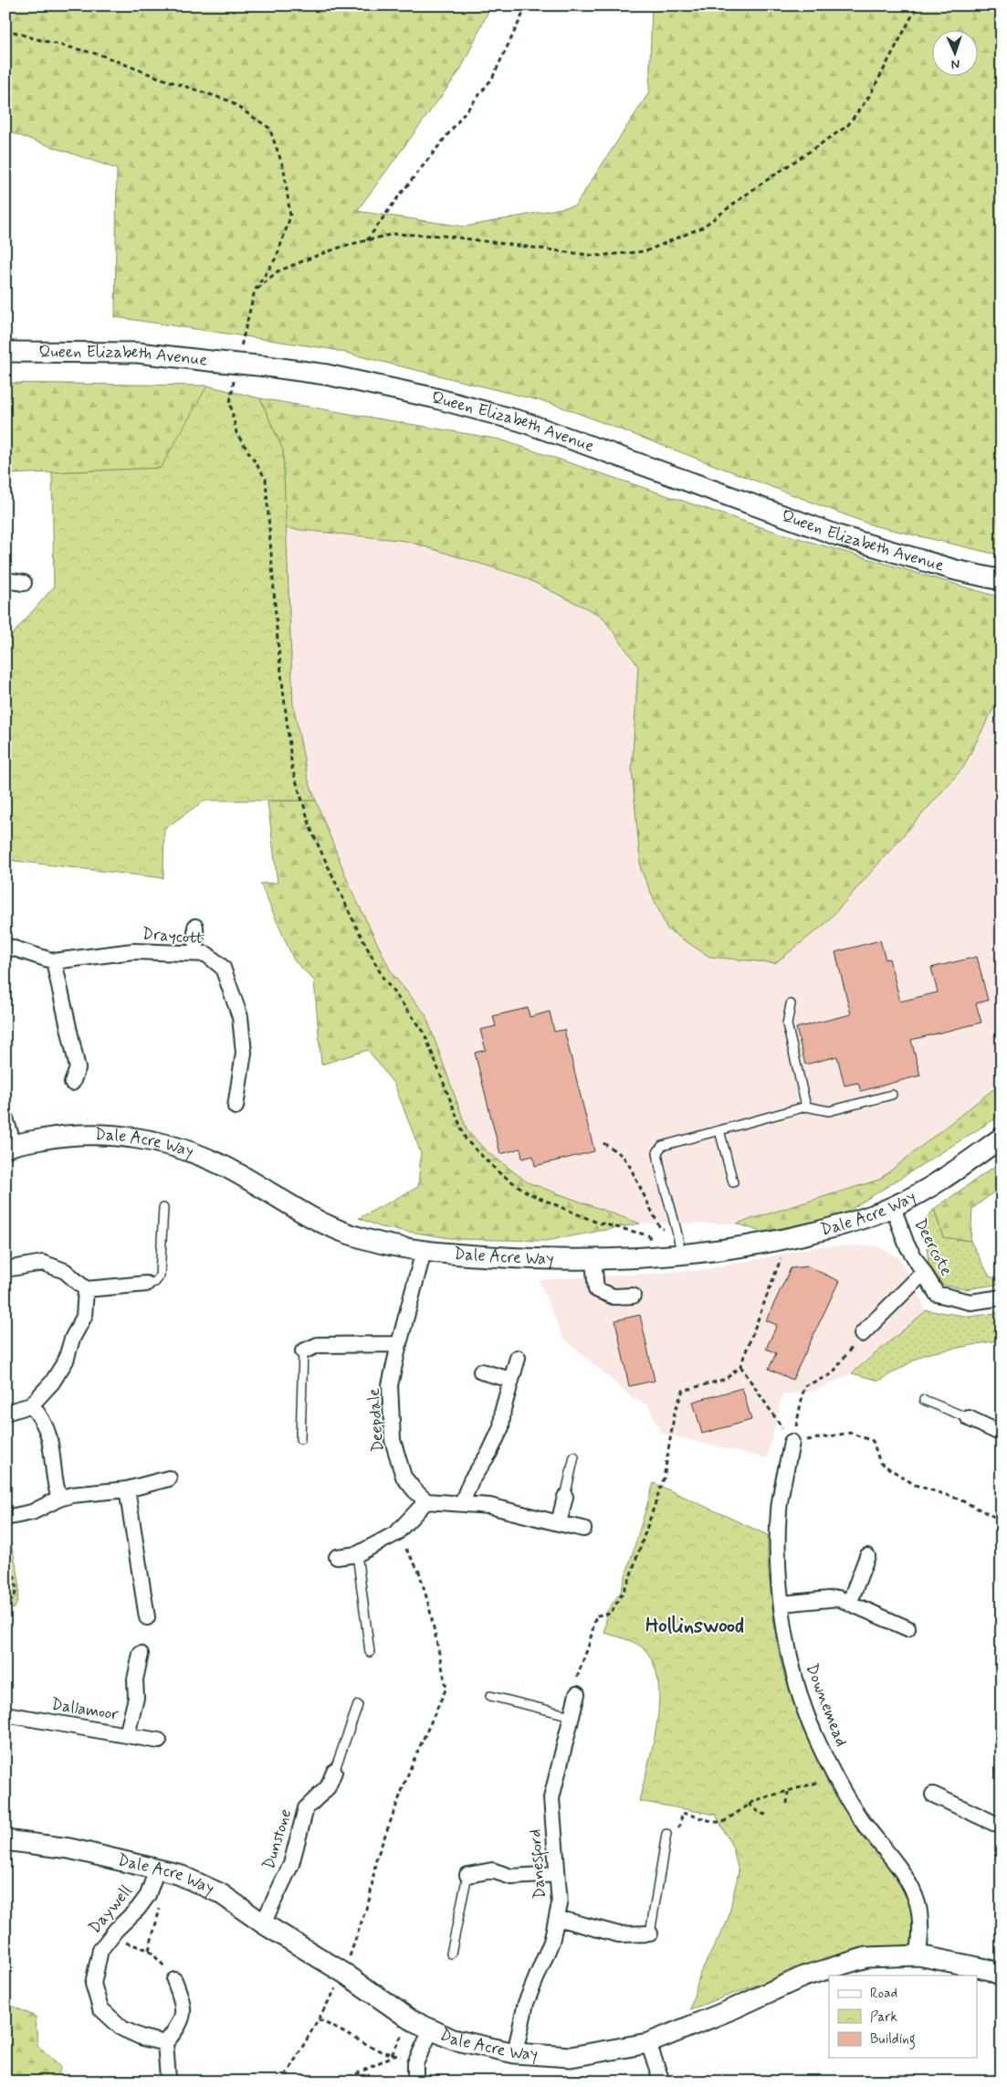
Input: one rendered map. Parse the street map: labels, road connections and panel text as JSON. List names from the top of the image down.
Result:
{
  "streets": {
    "street": [
      "Queen Elizabeth Avenue",
      "Draycott",
      "Dale Acre Way",
      "Deercote",
      "Deepdale",
      "Downemead",
      "Dallamoor",
      "Dunstone",
      "Danesford",
      "Daywell"
    ]
  },
  "crossings": [
    ["Dale Acre Way", "Deercote"],
    ["Dale Acre Way", "Deepdale"],
    ["Dale Acre Way", "Downemead"],
    ["Dale Acre Way", "Dunstone"],
    ["Dale Acre Way", "Danesford"],
    ["Dale Acre Way", "Daywell"]
  ],
  "districts": ["Hollinswood"],
  "legend": ["Road", "Park", "Building"],
  "north": "bottom"
}
